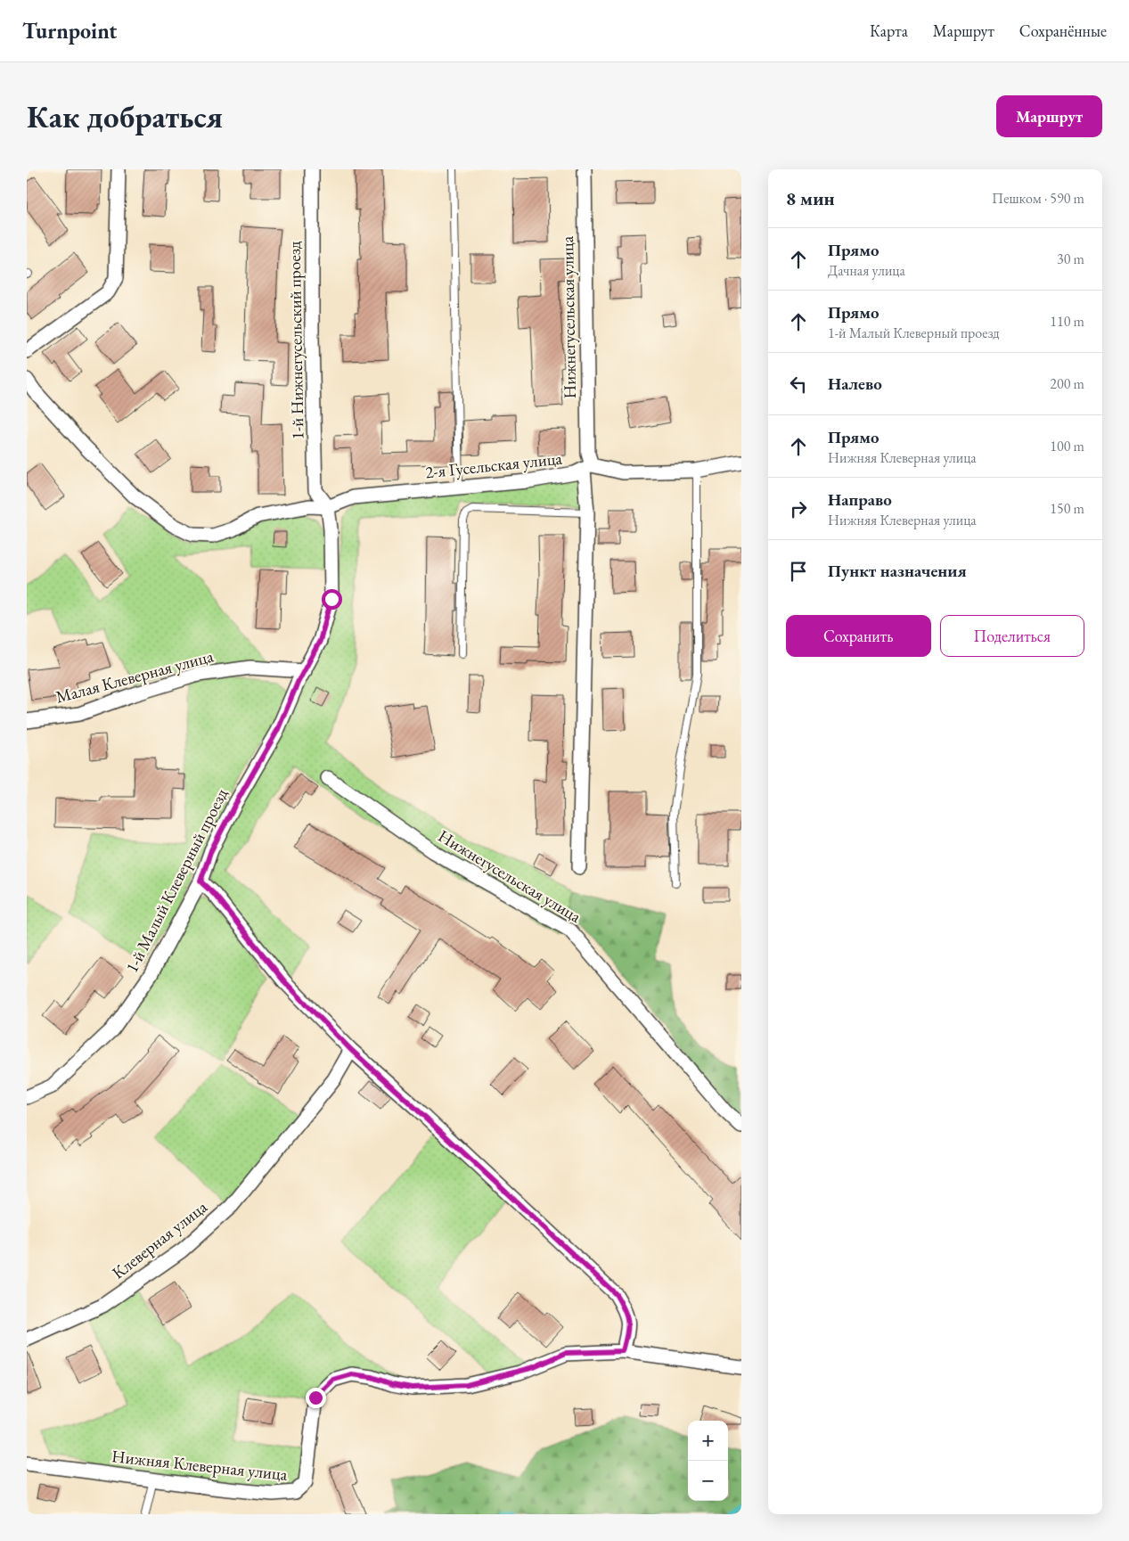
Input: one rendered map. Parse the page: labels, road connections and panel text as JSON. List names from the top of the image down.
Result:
{
  "streets": {
    "street": [
      "Нижнегусельская улица",
      "1-й Нижнегусельский проезд",
      "2-я Гусельская улица",
      "Малая Клеверная улица",
      "1-й Малый Клеверный проезд",
      "Клеверная улица",
      "Нижняя Клеверная улица"
    ]
  },
  "crossings": [
    ["Нижнегусельская улица", "2-я Гусельская улица"],
    ["1-й Нижнегусельский проезд", "2-я Гусельская улица"],
    ["1-й Нижнегусельский проезд", "1-й Малый Клеверный проезд"],
    ["2-я Гусельская улица", "1-й Малый Клеверный проезд"],
    ["Малая Клеверная улица", "1-й Малый Клеверный проезд"]
  ],
  "page": {
    "header": "Turnpoint",
    "nav": ["Карта", "Маршрут", "Сохранённые"],
    "buttons": [
      "Маршрут",
      ["Сохранить", "Поделиться"]
    ],
    "title": "Как добраться",
    "heading": ["8 мин", "Пешком · 590 m"],
    "list": [
      ["Прямо", "Дачная улица", "30 m"],
      ["Прямо", "1-й Малый Клеверный проезд", "110 m"],
      ["Налево", "200 m"],
      ["Прямо", "Нижняя Клеверная улица", "100 m"],
      ["Направо", "Нижняя Клеверная улица", "150 m"],
      "Пункт назначения"
    ],
    "map_buttons": ["+", "−"]
  }
}
